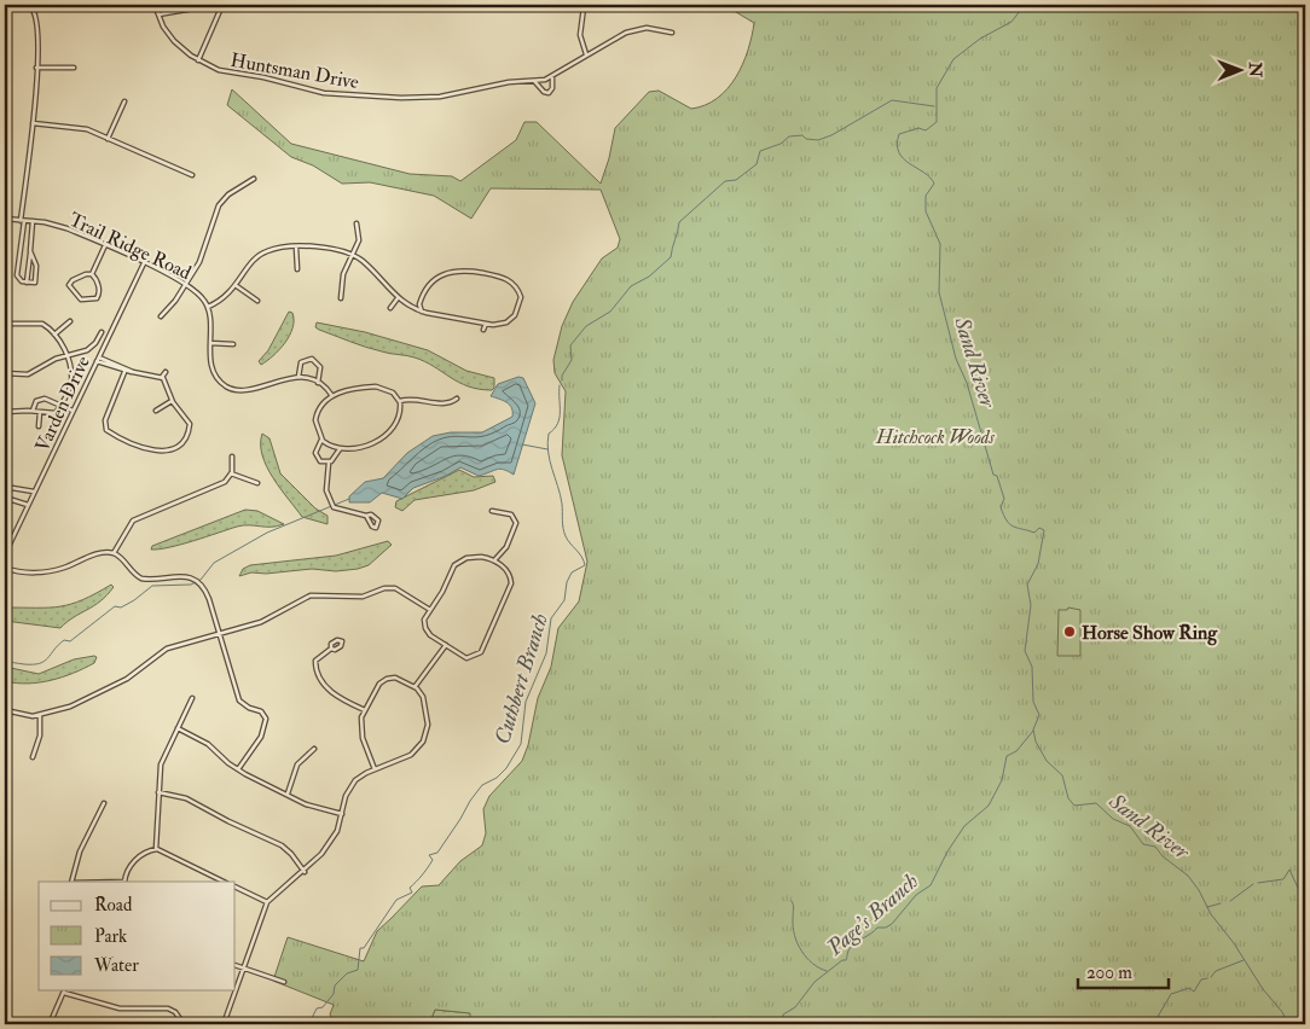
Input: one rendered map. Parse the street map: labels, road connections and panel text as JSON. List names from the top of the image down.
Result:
{
  "streets": {
    "street": ["Huntsman Drive", "Trail Ridge Road", "Varden Drive"]
  },
  "crossings": [
    ["Trail Ridge Road", "Varden Drive"]
  ],
  "water": ["Sand River", "Cuthbert Branch", "Page's Branch"],
  "parks": ["Hitchcock Woods"],
  "places": ["Horse Show Ring"],
  "legend": ["Road", "Park", "Water"],
  "scale_bar": "200 m",
  "north": "right"
}
